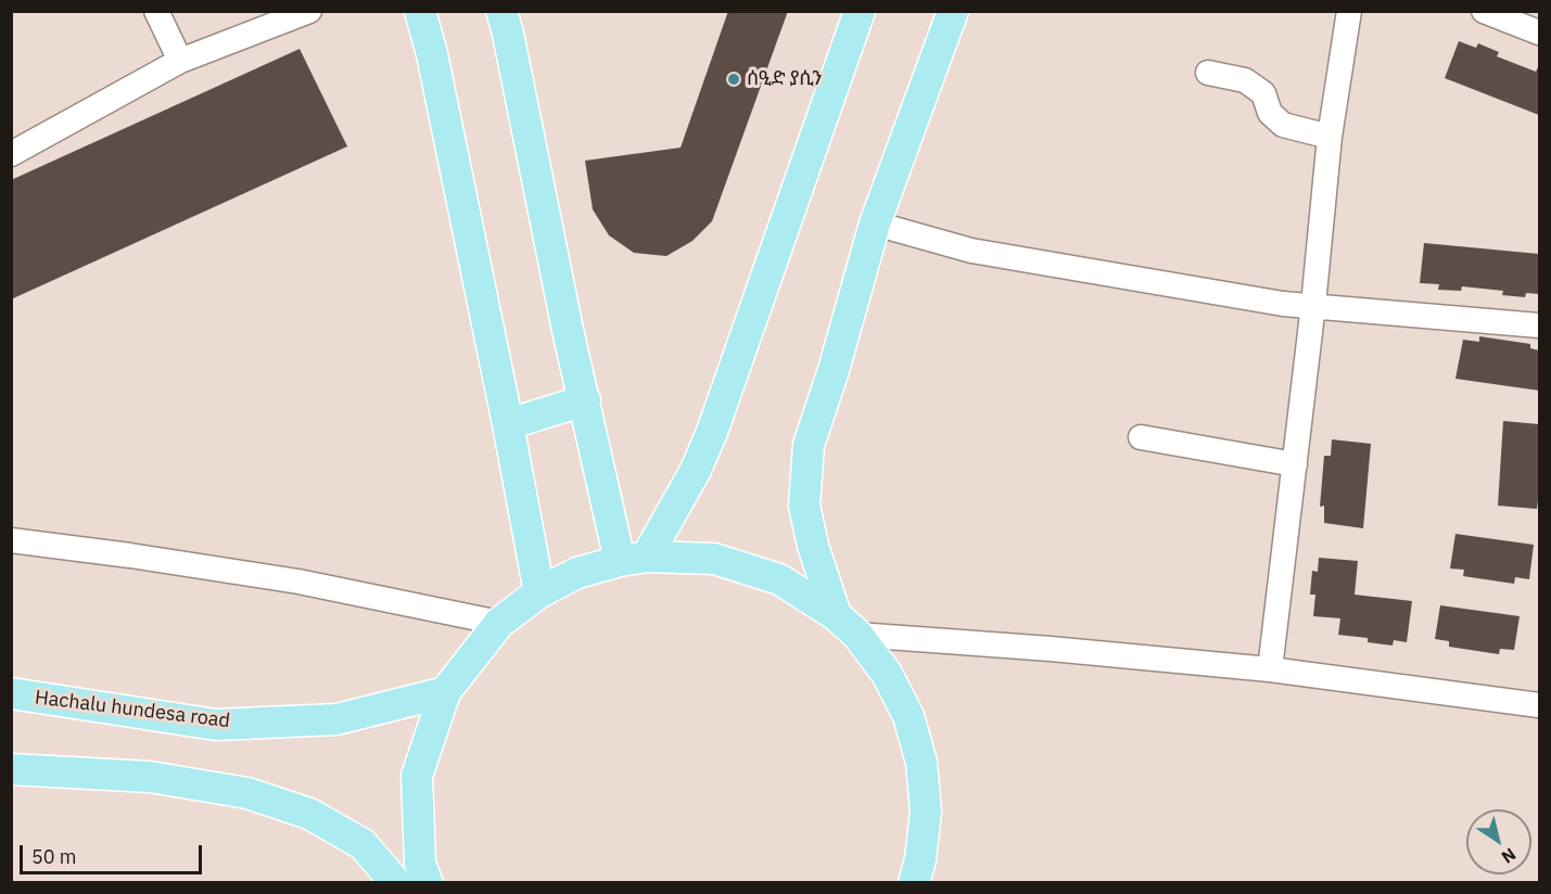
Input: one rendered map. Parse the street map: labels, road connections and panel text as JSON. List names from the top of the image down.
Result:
{
  "streets": {
    "main road": ["Hachalu hundesa road"]
  },
  "places": ["ሰዒድ ያሲን"],
  "scale_bar": "50 m",
  "north": "bottom right"
}
